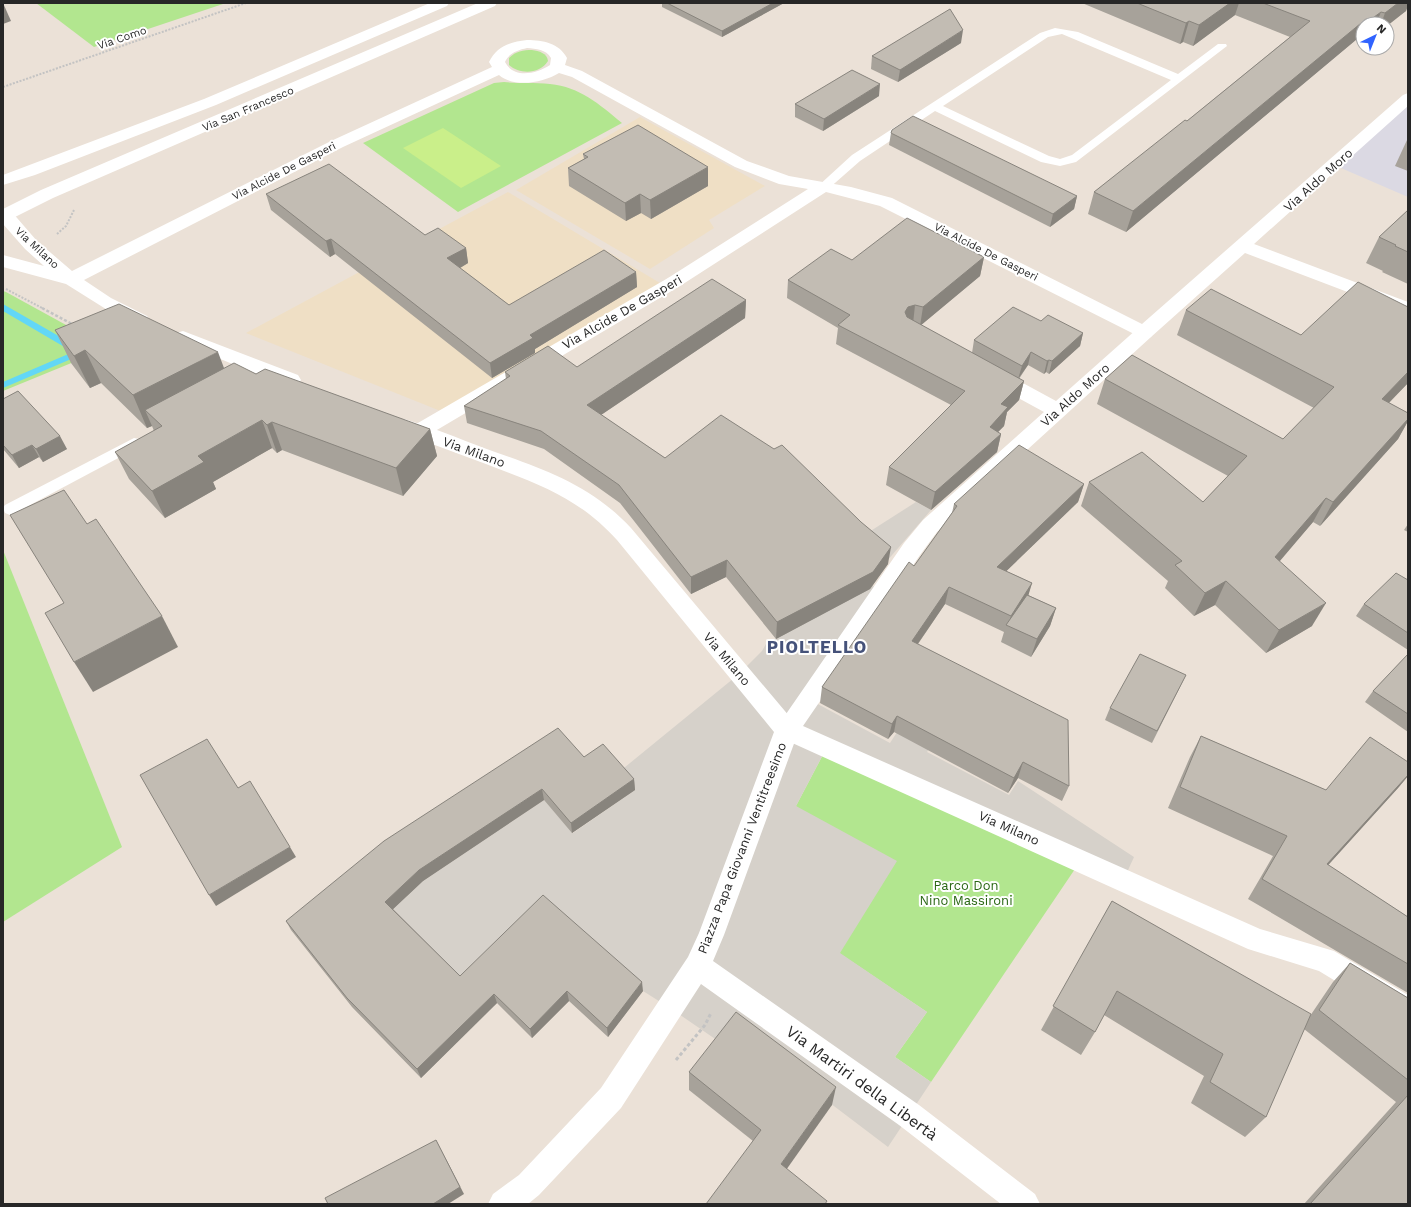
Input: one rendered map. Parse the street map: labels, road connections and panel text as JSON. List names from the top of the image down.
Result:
{
  "streets": {
    "street": [
      "Via San Francesco",
      "Via Alcide De Gasperi",
      "Via Aldo Moro",
      "Via Milano",
      "Piazza Papa Giovanni Ventitreesimo",
      "Via Martiri della Libertà"
    ],
    "path": ["Via Como"]
  },
  "crossings": [
    ["Via San Francesco", "Via Milano"],
    ["Via Alcide De Gasperi", "Via Aldo Moro"],
    ["Via Alcide De Gasperi", "Via Milano"],
    ["Via Aldo Moro", "Via Milano"],
    ["Via Aldo Moro", "Piazza Papa Giovanni Ventitreesimo"],
    ["Via Milano", "Piazza Papa Giovanni Ventitreesimo"],
    ["Piazza Papa Giovanni Ventitreesimo", "Via Martiri della Libertà"]
  ],
  "districts": ["PIOLTELLO"],
  "parks": ["Parco Don Nino Massironi"],
  "north": "top right"
}
